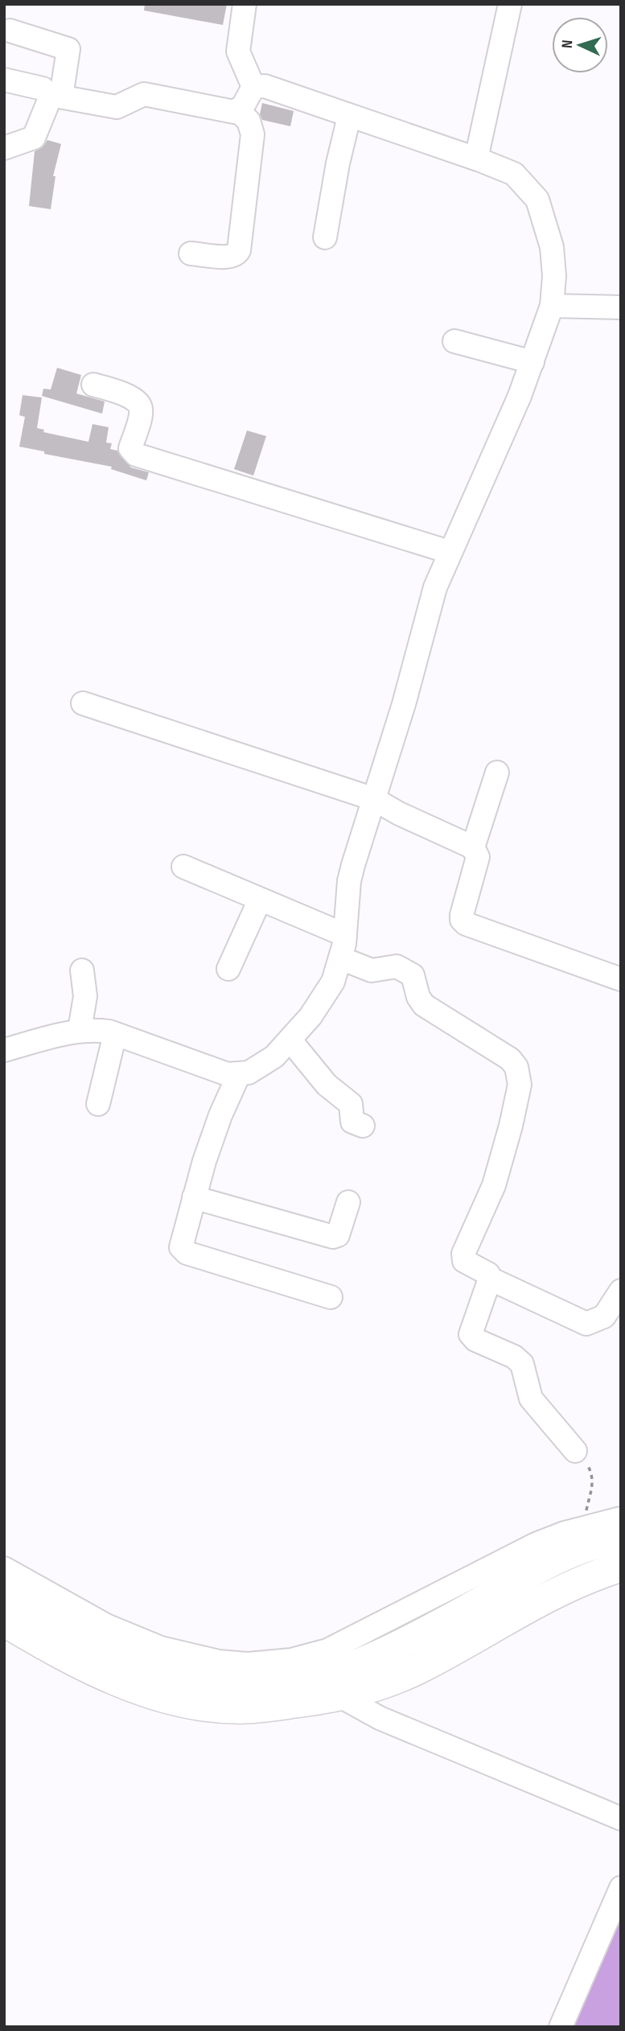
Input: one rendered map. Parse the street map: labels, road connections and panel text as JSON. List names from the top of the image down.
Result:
{
  "north": "left"
}
